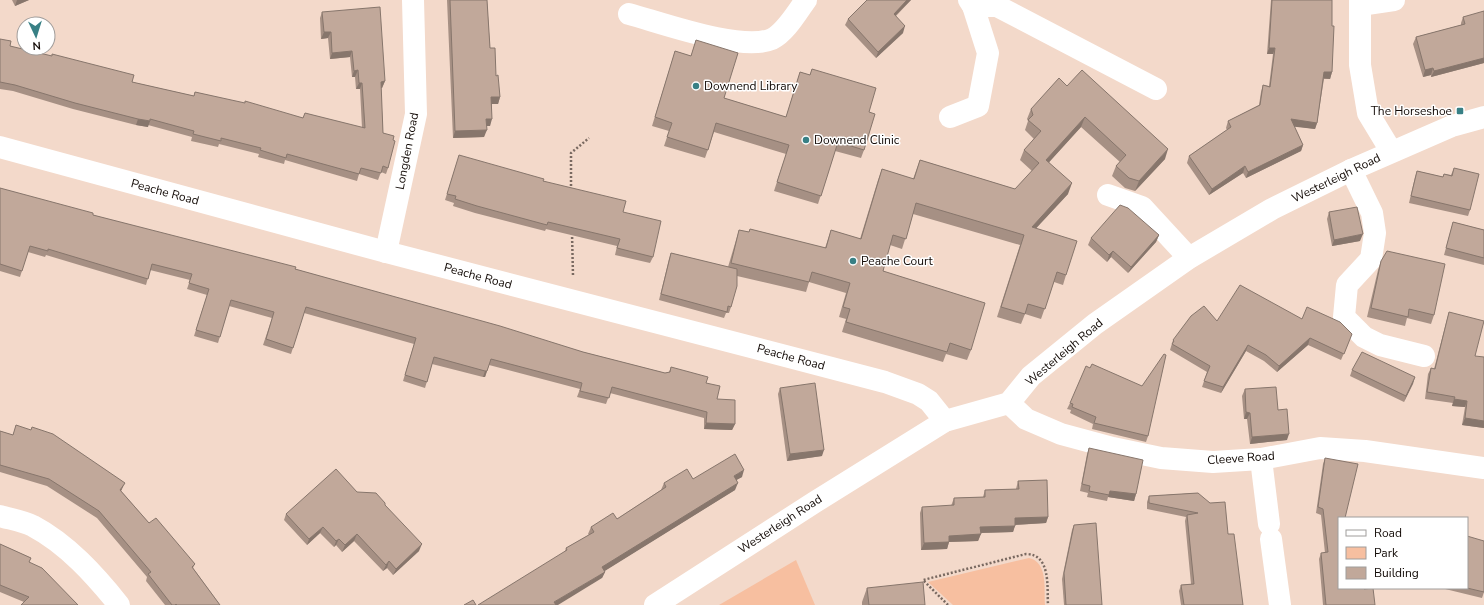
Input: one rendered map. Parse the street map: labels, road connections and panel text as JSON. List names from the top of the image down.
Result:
{
  "streets": {
    "street": [
      "Longden Road",
      "Westerleigh Road",
      "Peache Road",
      "Cleeve Road"
    ]
  },
  "crossings": [
    ["Longden Road", "Peache Road"],
    ["Westerleigh Road", "Peache Road"],
    ["Westerleigh Road", "Cleeve Road"]
  ],
  "places": {
    "other": ["Downend Library", "Downend Clinic", "Peache Court"],
    "transit": ["The Horseshoe"]
  },
  "legend": ["Road", "Park", "Building"],
  "north": "bottom"
}
